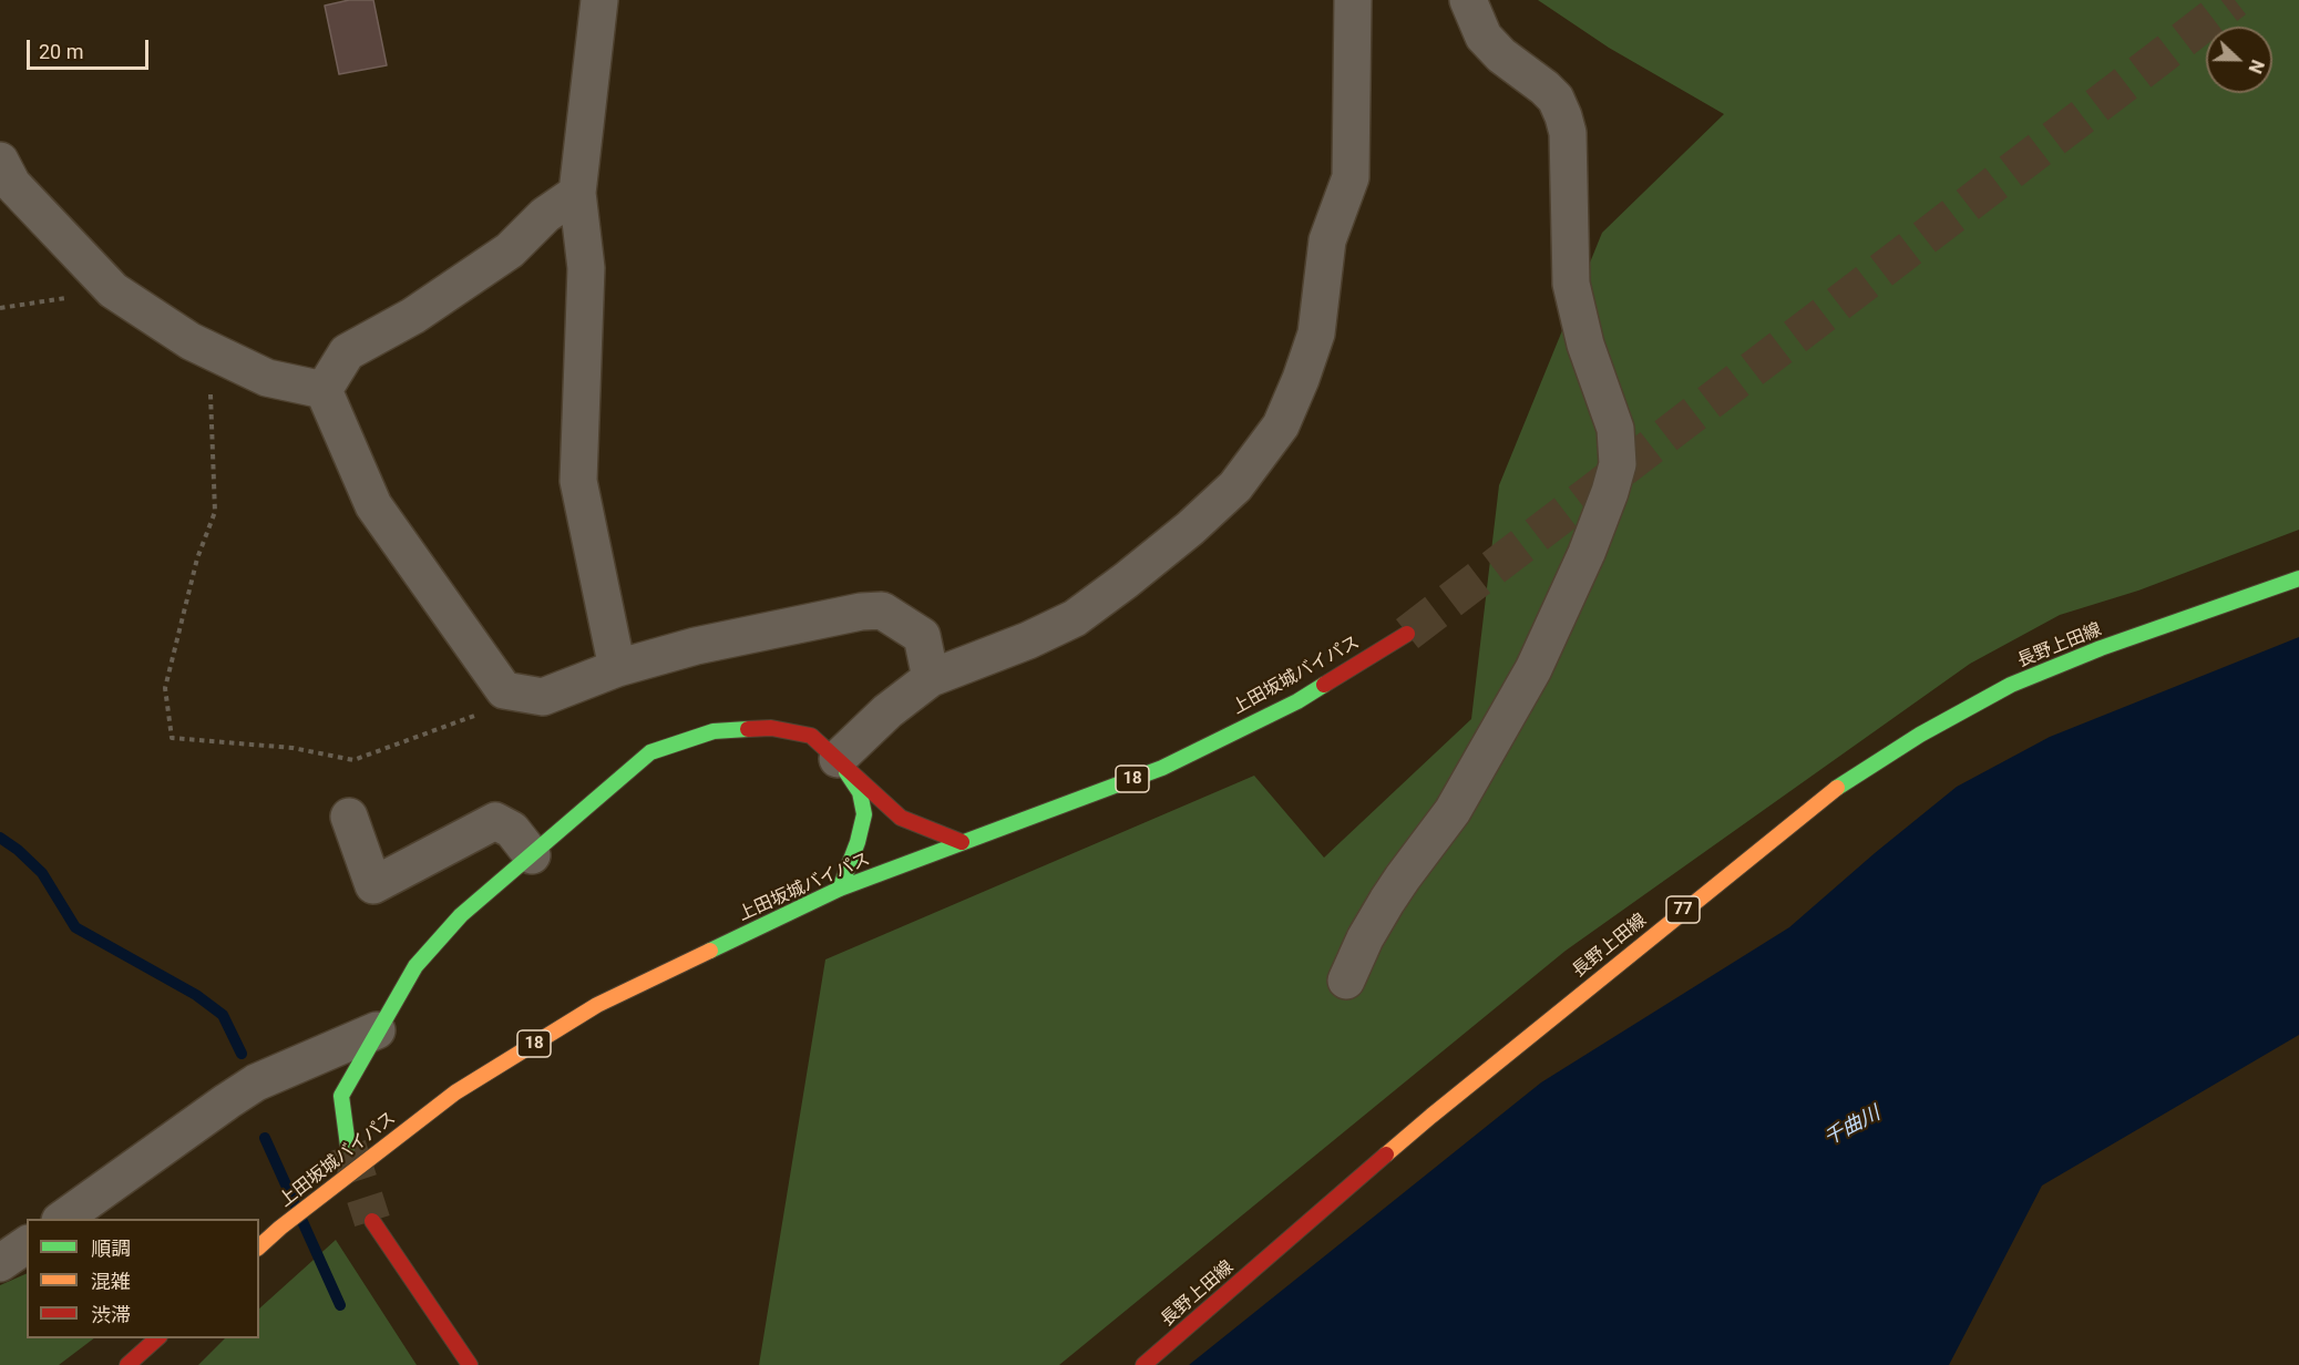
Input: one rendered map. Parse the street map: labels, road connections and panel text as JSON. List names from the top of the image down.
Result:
{
  "streets": {
    "main road": [
      "長野上田線",
      "上田坂城バイパス",
      "18",
      "77"
    ]
  },
  "water": ["千曲川"],
  "legend": ["順調", "混雑", "渋滞"],
  "scale_bar": "20 m",
  "north": "right"
}
